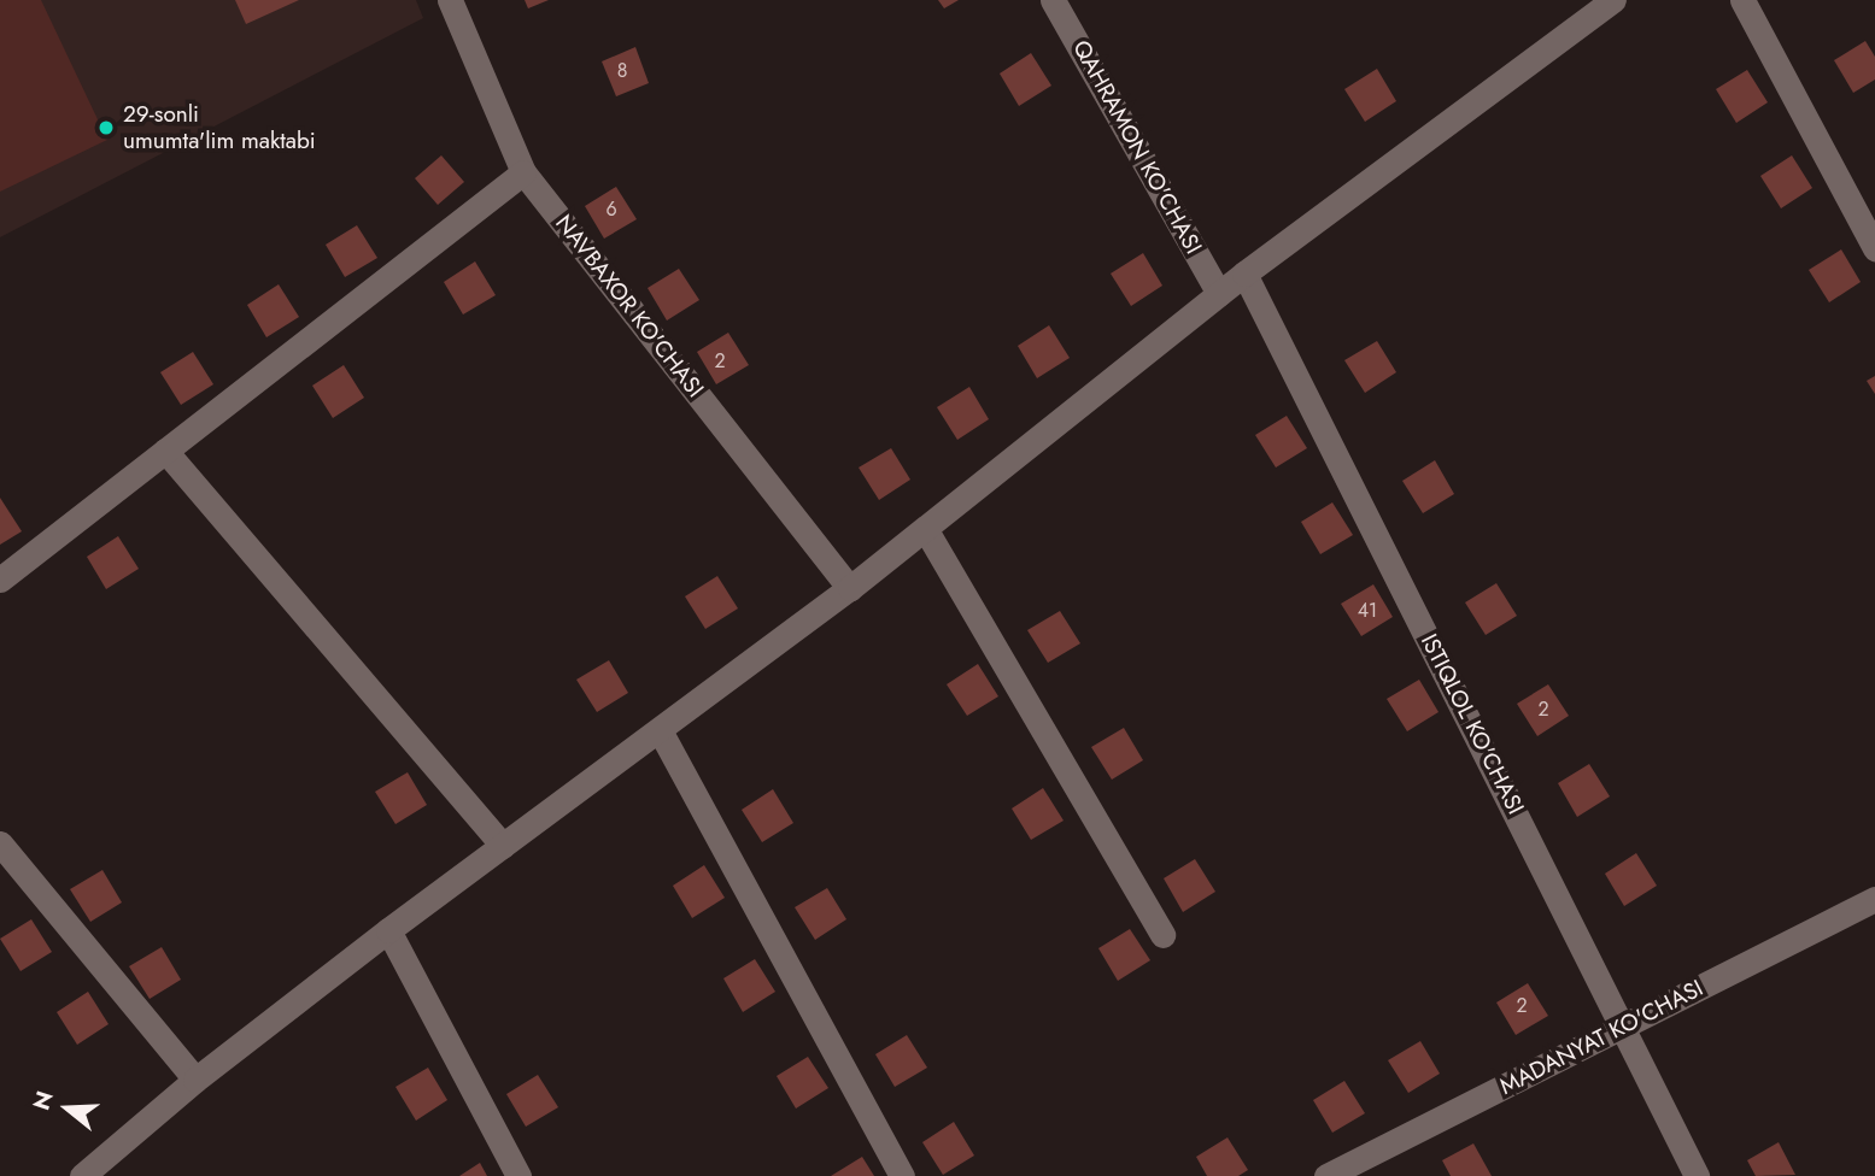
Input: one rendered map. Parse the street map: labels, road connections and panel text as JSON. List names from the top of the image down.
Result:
{
  "streets": {
    "street": [
      "QAHRAMON KO'CHASI",
      "NAVBAXOR KO'CHASI",
      "ISTIQLOL KO'CHASI",
      "MADANYAT KO'CHASI"
    ]
  },
  "crossings": [
    ["ISTIQLOL KO'CHASI", "MADANYAT KO'CHASI"]
  ],
  "places": ["29-sonli umumta'lim maktabi"],
  "house_numbers": [
    "8",
    "6",
    "2",
    "41",
    "2",
    "2"
  ],
  "north": "left"
}
